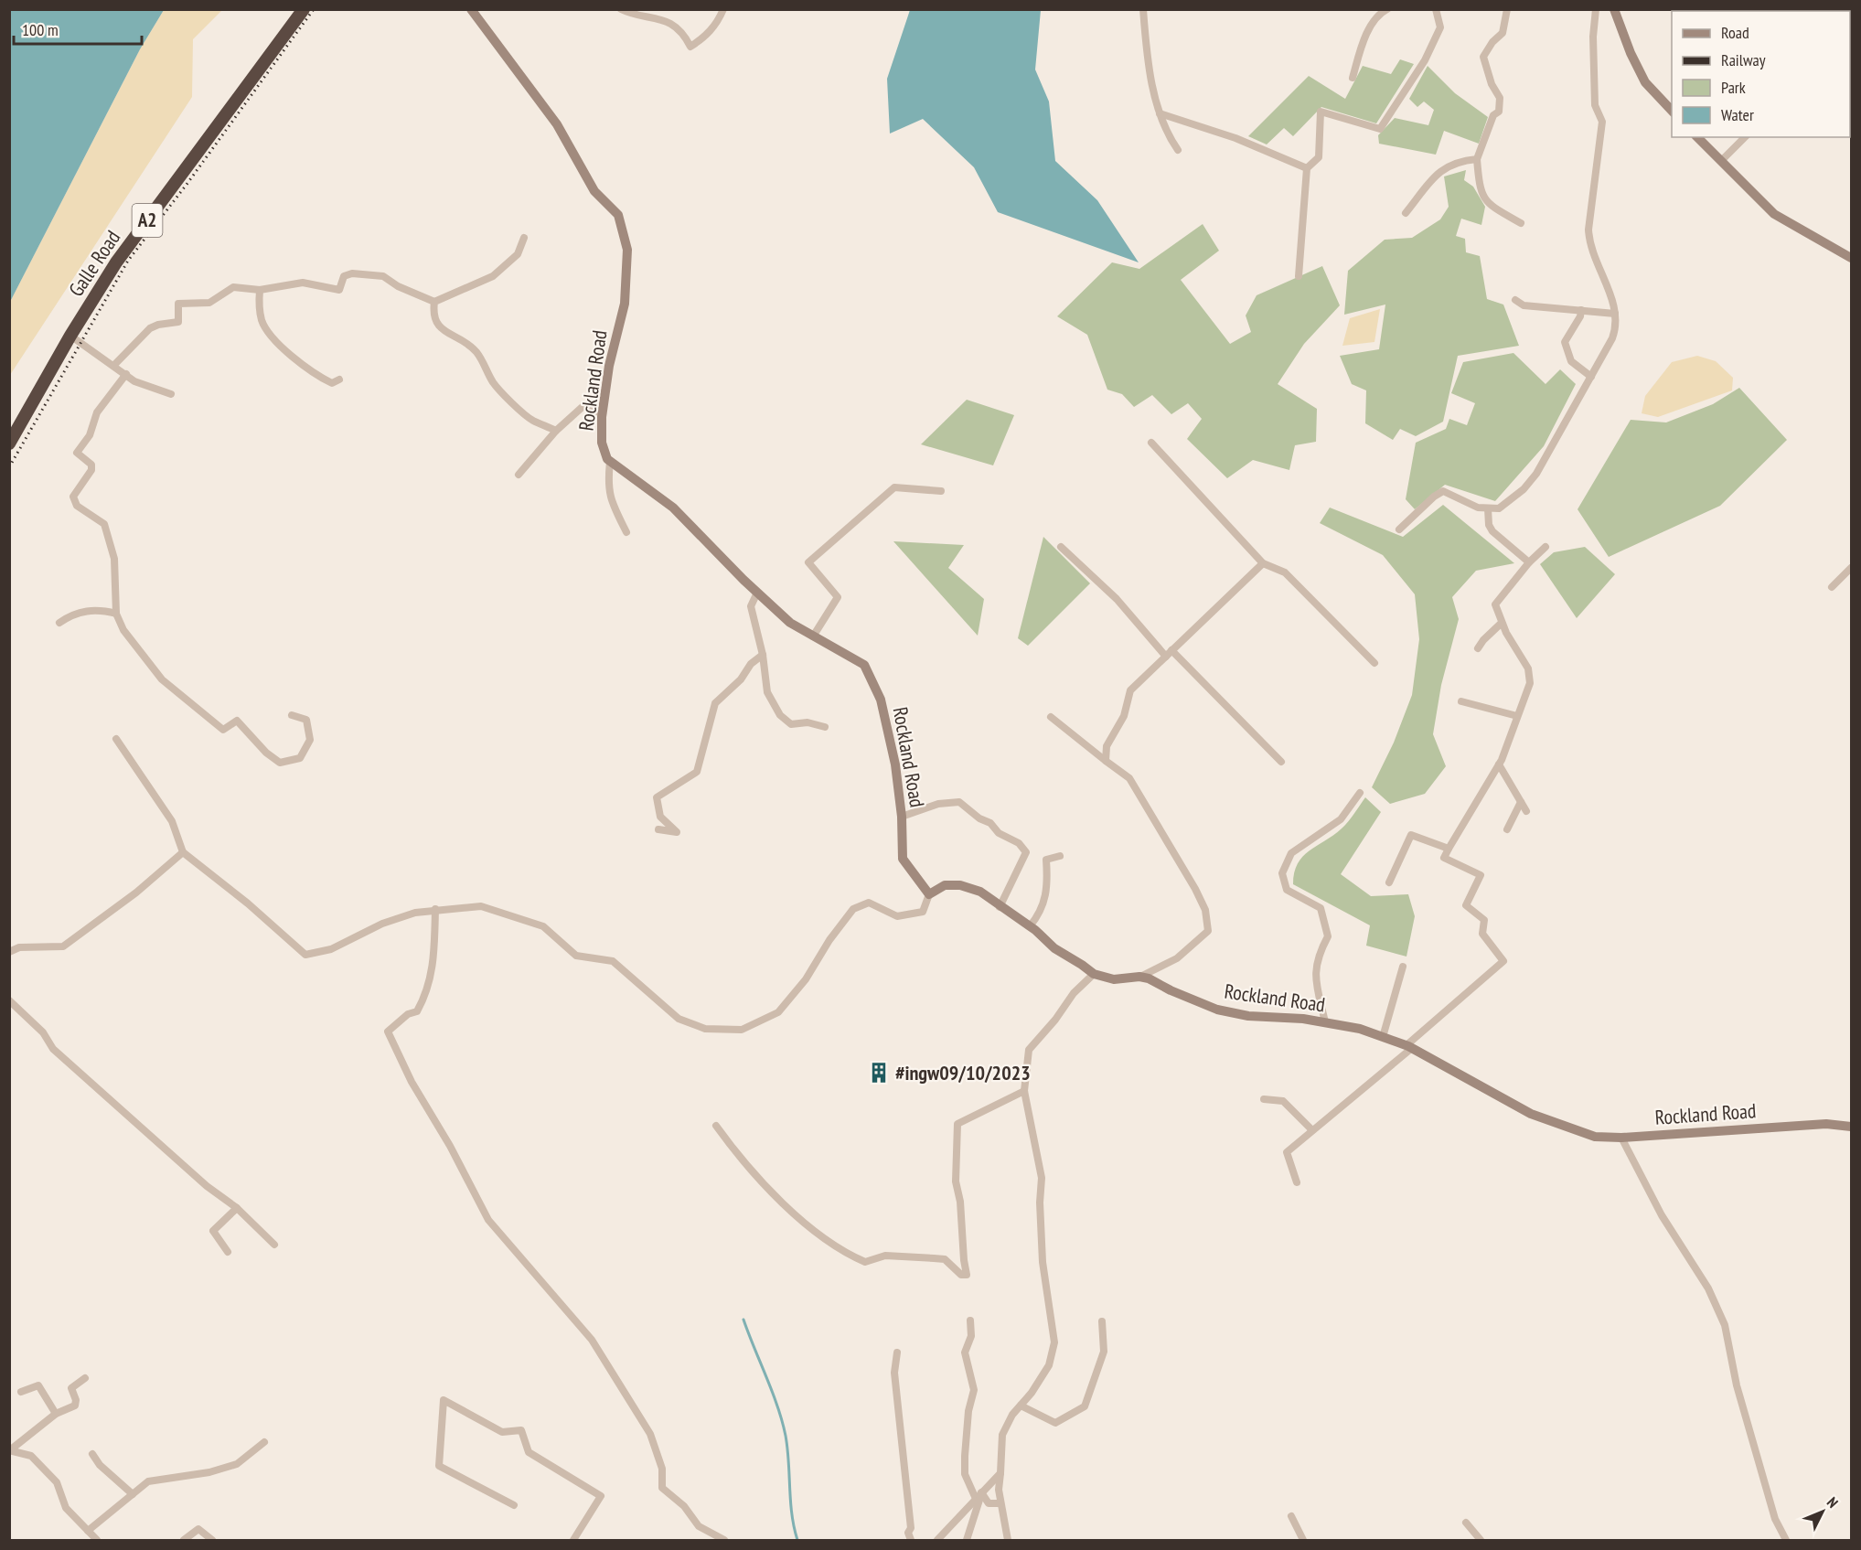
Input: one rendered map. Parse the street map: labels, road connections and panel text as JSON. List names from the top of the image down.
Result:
{
  "streets": {
    "highway": ["A2", "Galle Road"],
    "street": ["Rockland Road"]
  },
  "places": {
    "building": ["#ingw09/10/2023"]
  },
  "legend": [
    "Road",
    "Railway",
    "Park",
    "Water"
  ],
  "scale_bar": "100 m",
  "north": "top right"
}
